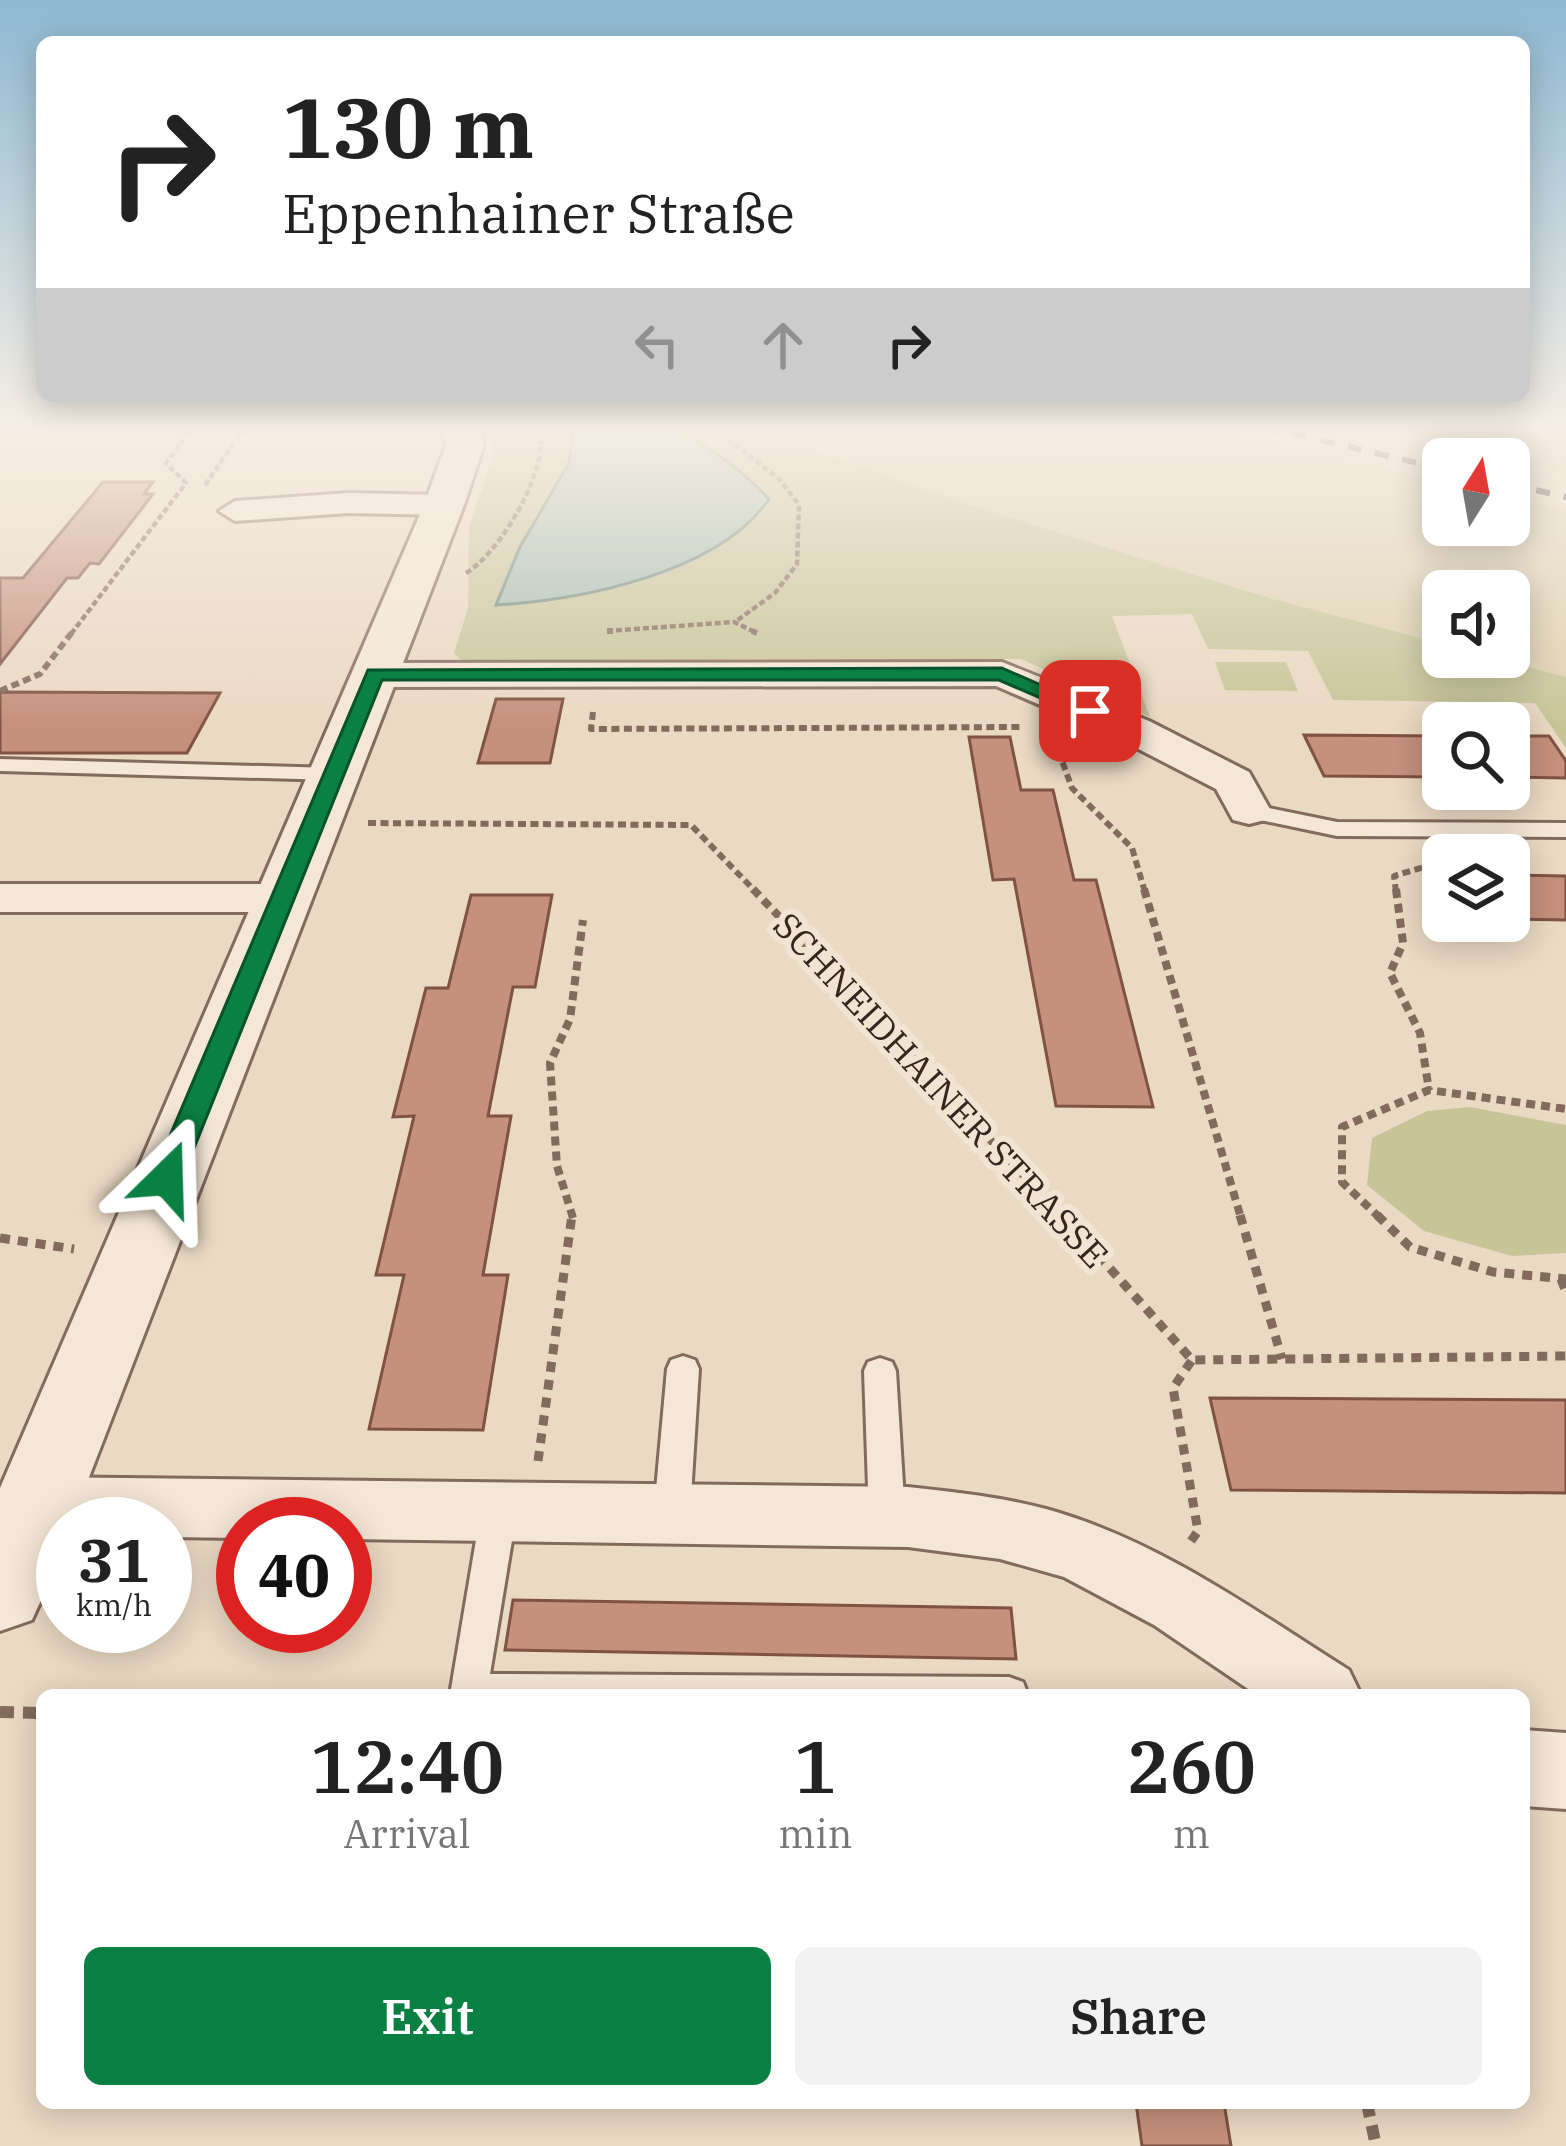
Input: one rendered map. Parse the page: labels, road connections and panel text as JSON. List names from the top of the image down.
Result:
{
  "streets": {
    "path": ["SCHNEIDHAINER STRASSE"]
  },
  "north": "top",
  "page": {
    "turn": ["130 m", "Eppenhainer Straße"],
    "speed": "31 km/h",
    "limit": "40",
    "eta": [
      "12:40",
      "Arrival",
      "1",
      "min",
      "260",
      "m"
    ],
    "buttons": ["Exit", "Share"]
  }
}
